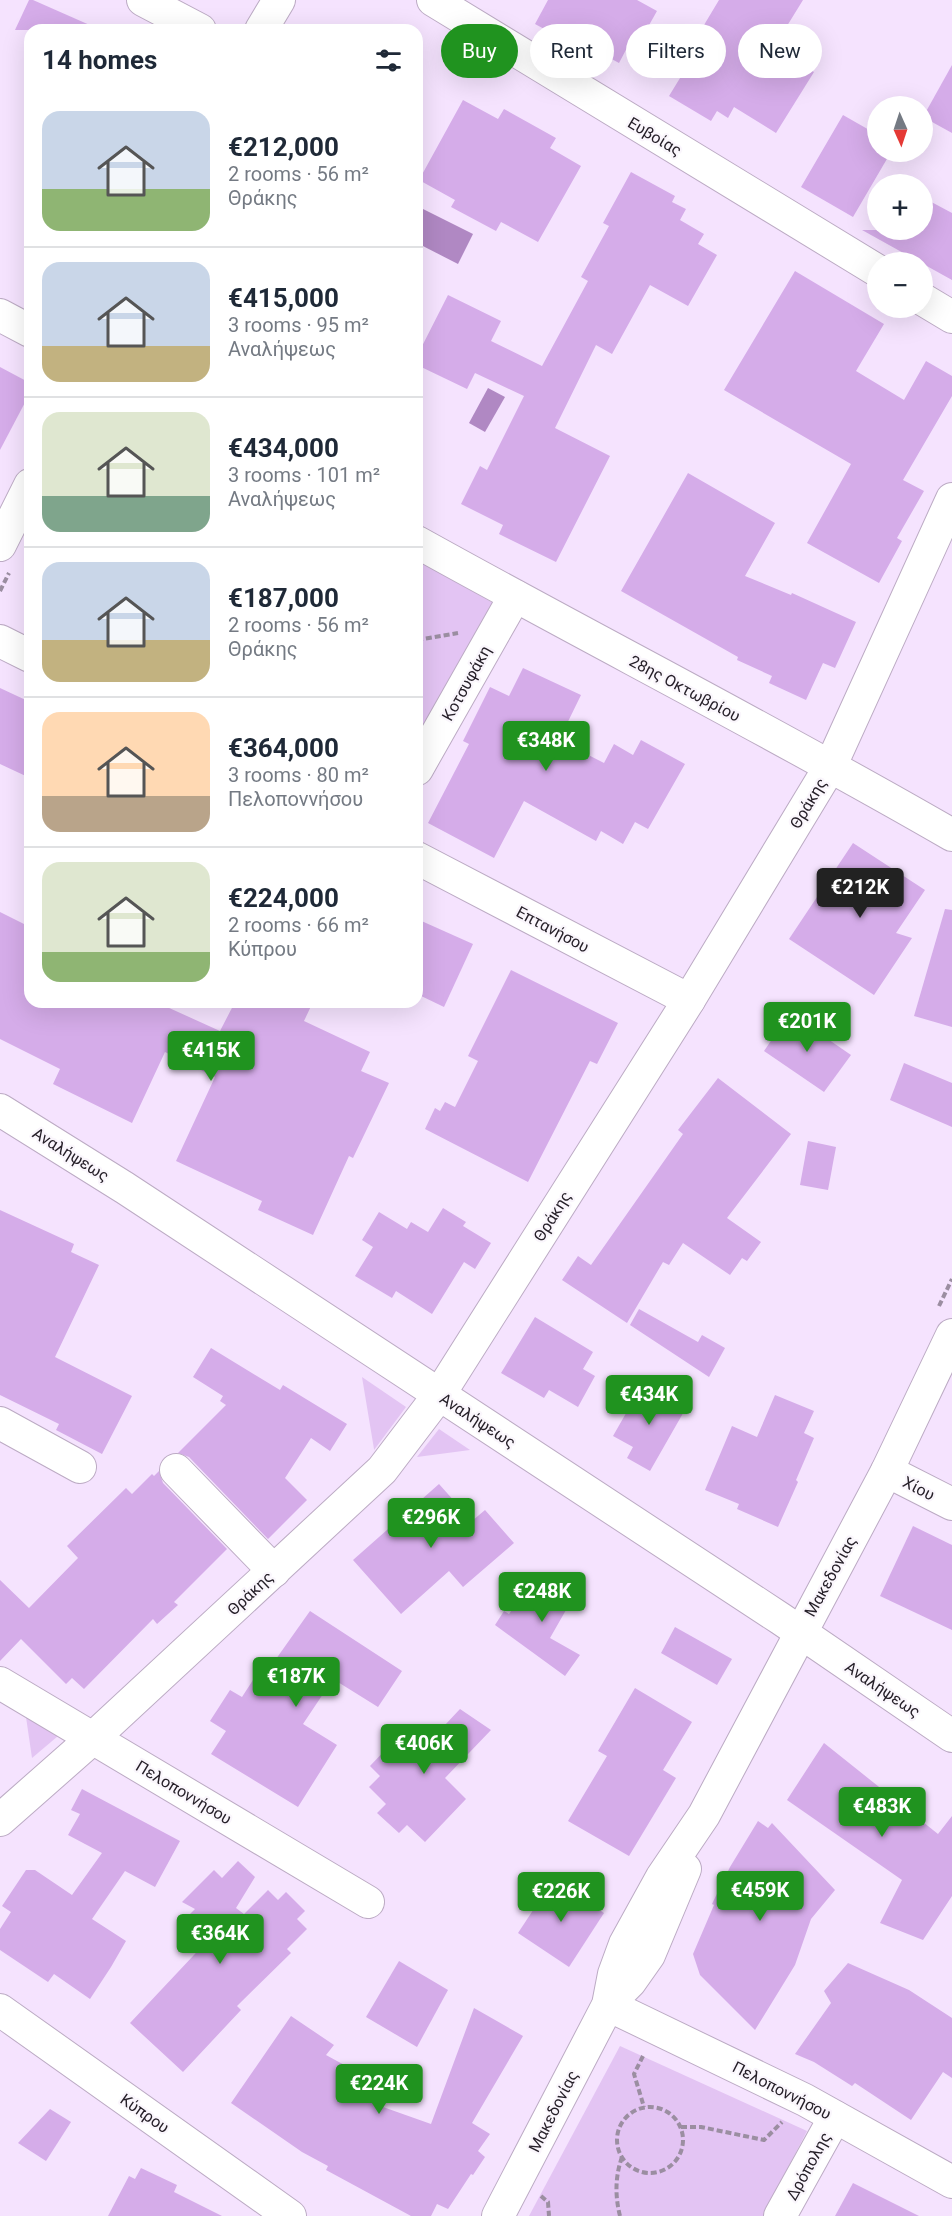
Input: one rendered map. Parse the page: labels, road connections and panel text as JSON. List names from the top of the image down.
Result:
{
  "streets": {
    "street": [
      "Ευβοίας",
      "Κοτσυφάκη",
      "28ης Οκτωβρίου",
      "Θράκης",
      "Επτανήσου",
      "Αναλήψεως",
      "Χίου",
      "Μακεδονίας",
      "Πελοποννήσου",
      "Κύπρου",
      "Δρόπολης"
    ]
  },
  "crossings": [
    ["Κοτσυφάκη", "28ης Οκτωβρίου"],
    ["28ης Οκτωβρίου", "Θράκης"],
    ["Θράκης", "Επτανήσου"],
    ["Θράκης", "Αναλήψεως"],
    ["Θράκης", "Πελοποννήσου"],
    ["Αναλήψεως", "Μακεδονίας"],
    ["Χίου", "Μακεδονίας"],
    ["Μακεδονίας", "Πελοποννήσου"],
    ["Πελοποννήσου", "Δρόπολης"]
  ],
  "north": "bottom",
  "page": {
    "chip": [
      "Buy",
      "Rent",
      "Filters",
      "New"
    ],
    "heading": "14 homes",
    "map_buttons": ["+", "−"],
    "list": [
      {
        "name": "€212,000",
        "note": "2 rooms · 56 m² · Θράκης"
      },
      {
        "name": "€415,000",
        "note": "3 rooms · 95 m² · Αναλήψεως"
      },
      {
        "name": "€434,000",
        "note": "3 rooms · 101 m² · Αναλήψεως"
      },
      {
        "name": "€187,000",
        "note": "2 rooms · 56 m² · Θράκης"
      },
      {
        "name": "€364,000",
        "note": "3 rooms · 80 m² · Πελοποννήσου"
      },
      {
        "name": "€224,000",
        "note": "2 rooms · 66 m² · Κύπρου"
      }
    ],
    "price": [
      "€348K",
      "€212K",
      "€201K",
      "€415K",
      "€434K",
      "€296K",
      "€248K",
      "€187K",
      "€406K",
      "€483K",
      "€459K",
      "€226K",
      "€364K",
      "€224K"
    ]
  }
}
